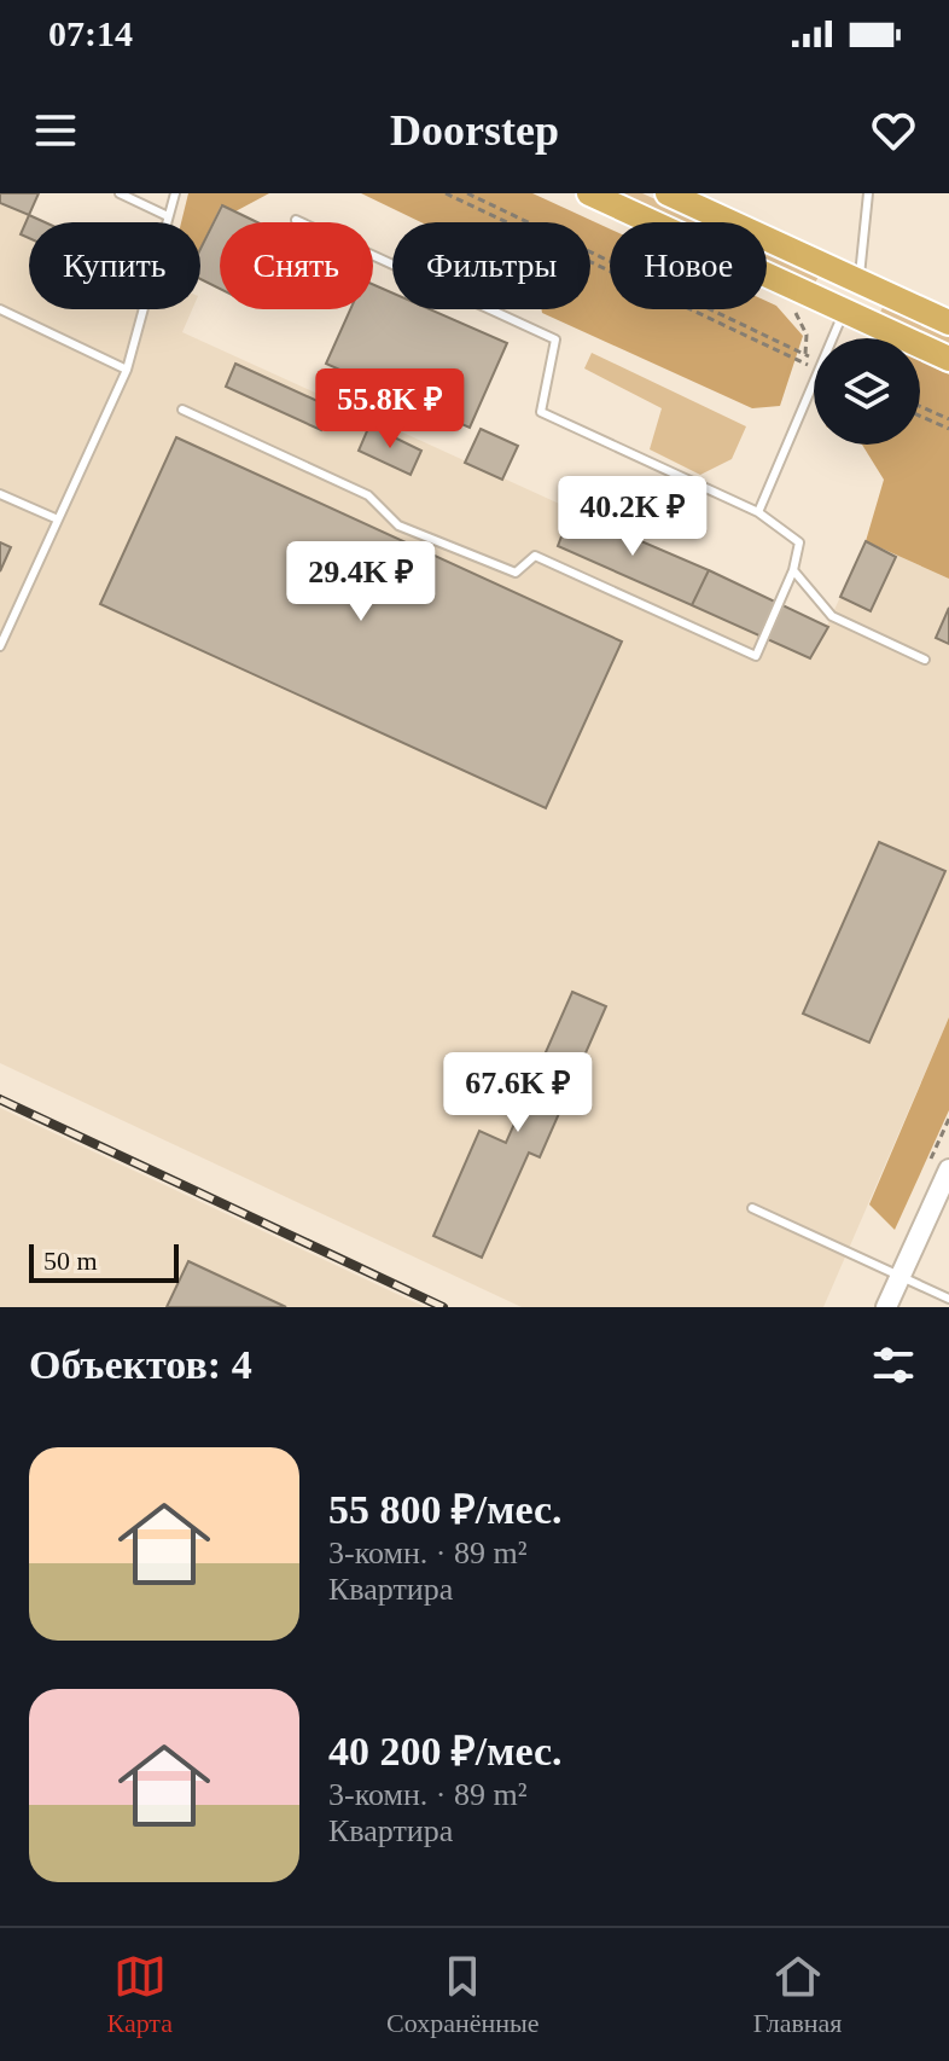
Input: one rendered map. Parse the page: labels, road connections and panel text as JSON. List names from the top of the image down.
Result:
{
  "scale_bar": "50 m",
  "page": {
    "status": "07:14",
    "header": "Doorstep",
    "chip": [
      "Купить",
      "Снять",
      "Фильтры",
      "Новое"
    ],
    "price": [
      "55.8K ₽",
      "40.2K ₽",
      "29.4K ₽",
      "67.6K ₽"
    ],
    "scale": "50 m",
    "heading": "Объектов: 4",
    "list": [
      {
        "name": "55 800 ₽/мес.",
        "note": "3-комн. · 89 m² · Квартира"
      },
      {
        "name": "40 200 ₽/мес.",
        "note": "3-комн. · 89 m² · Квартира"
      }
    ],
    "tabs": ["Карта", "Сохранённые", "Главная"]
  }
}
